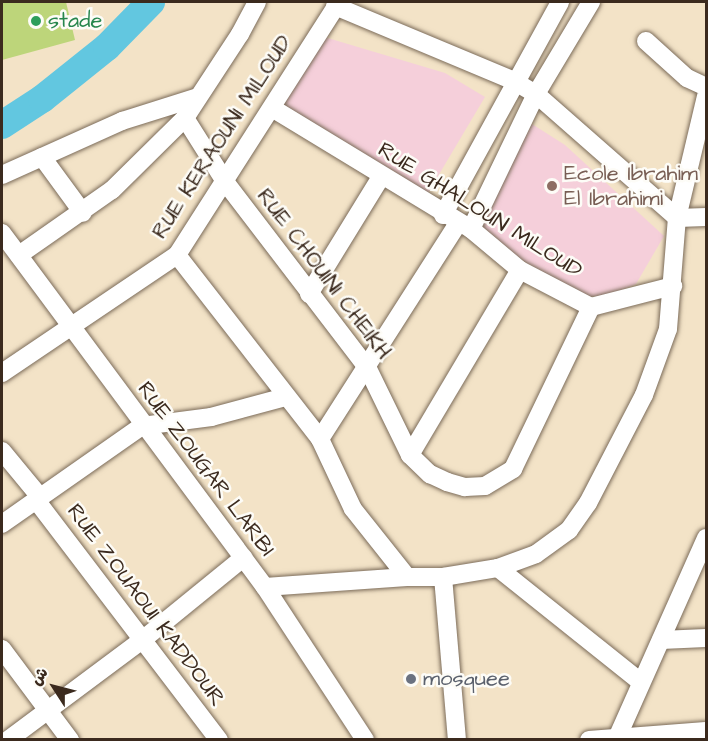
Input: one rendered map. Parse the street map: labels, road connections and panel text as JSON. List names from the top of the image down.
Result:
{
  "streets": {
    "street": [
      "RUE KERAOUNI MILOUD",
      "RUE GHALOUN MILOUD",
      "RUE CHOUINI CHEIKH",
      "RUE ZOUGAR LARBI",
      "RUE ZOUAOUI KADDOUR"
    ]
  },
  "crossings": [
    ["RUE KERAOUNI MILOUD", "RUE GHALOUN MILOUD"],
    ["RUE KERAOUNI MILOUD", "RUE CHOUINI CHEIKH"],
    ["RUE KERAOUNI MILOUD", "RUE ZOUGAR LARBI"],
    ["RUE GHALOUN MILOUD", "RUE CHOUINI CHEIKH"]
  ],
  "places": ["stade", "Ecole Ibrahim El Ibrahimi", "mosquee"],
  "north": "top left"
}
